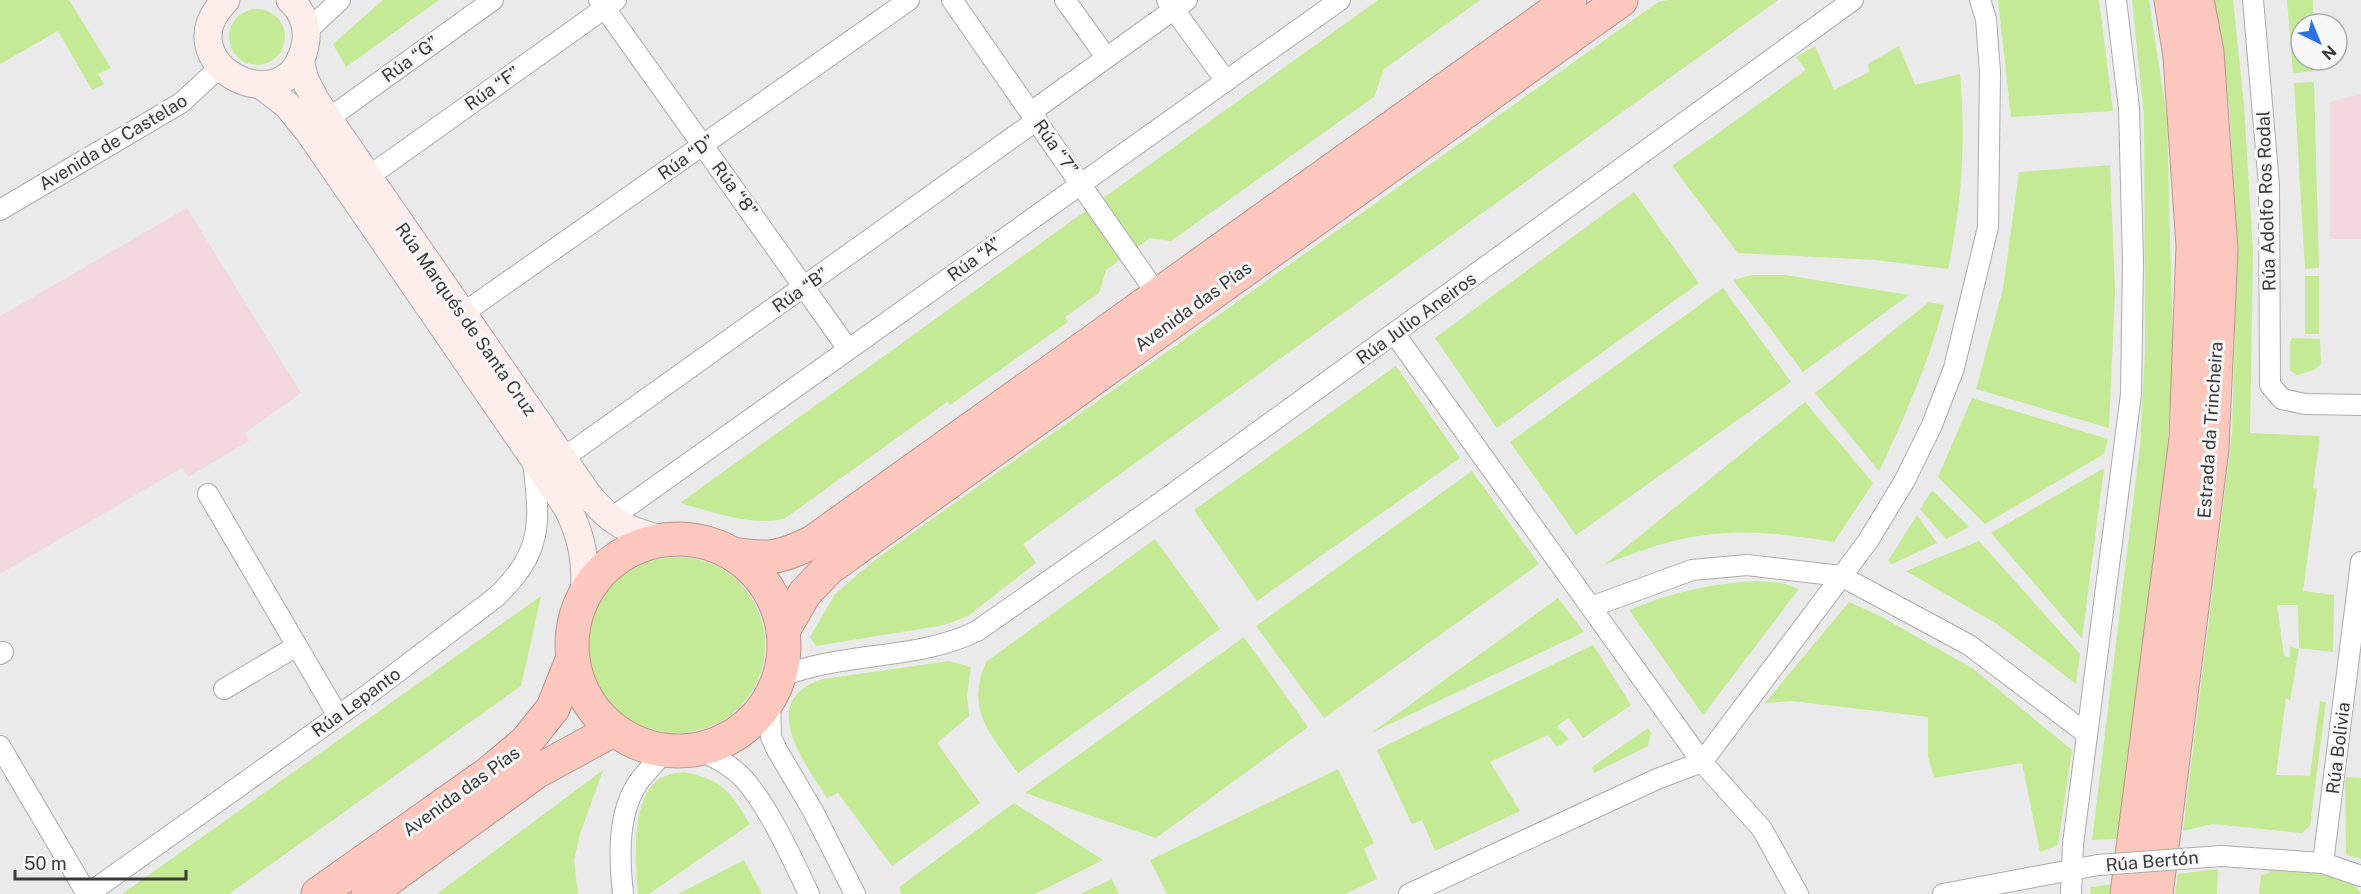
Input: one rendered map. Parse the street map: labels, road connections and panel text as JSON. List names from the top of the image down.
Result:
{
  "streets": {
    "highway": ["Avenida das Pías", "Estrada da Trincheira"],
    "street": [
      "Rúa “G”",
      "Rúa “F”",
      "Avenida de Castelao",
      "Rúa “7”",
      "Rúa “D”",
      "Rúa “8”",
      "Rúa Adolfo Ros Rodal",
      "Rúa “A”",
      "Rúa “B”",
      "Rúa Julio Aneiros",
      "Rúa Marqués de Santa Cruz",
      "Rúa Lepanto",
      "Rúa Bolivia",
      "Rúa Bertón"
    ]
  },
  "crossings": [
    ["Rúa “G”", "Rúa Marqués de Santa Cruz"],
    ["Rúa “F”", "Rúa “8”"],
    ["Rúa “F”", "Rúa Marqués de Santa Cruz"],
    ["Rúa “7”", "Rúa “A”"],
    ["Rúa “7”", "Rúa “B”"],
    ["Rúa “7”", "Avenida das Pías"],
    ["Rúa “D”", "Rúa “8”"],
    ["Rúa “D”", "Rúa Marqués de Santa Cruz"],
    ["Rúa “8”", "Rúa “A”"],
    ["Rúa “8”", "Rúa “B”"],
    ["Rúa “A”", "Rúa Marqués de Santa Cruz"],
    ["Rúa “B”", "Rúa Marqués de Santa Cruz"],
    ["Avenida das Pías", "Rúa Julio Aneiros"],
    ["Avenida das Pías", "Rúa Marqués de Santa Cruz"],
    ["Rúa Julio Aneiros", "Rúa Marqués de Santa Cruz"],
    ["Rúa Marqués de Santa Cruz", "Rúa Lepanto"],
    ["Rúa Bolivia", "Rúa Bertón"]
  ],
  "scale_bar": "50 m",
  "north": "bottom right"
}
